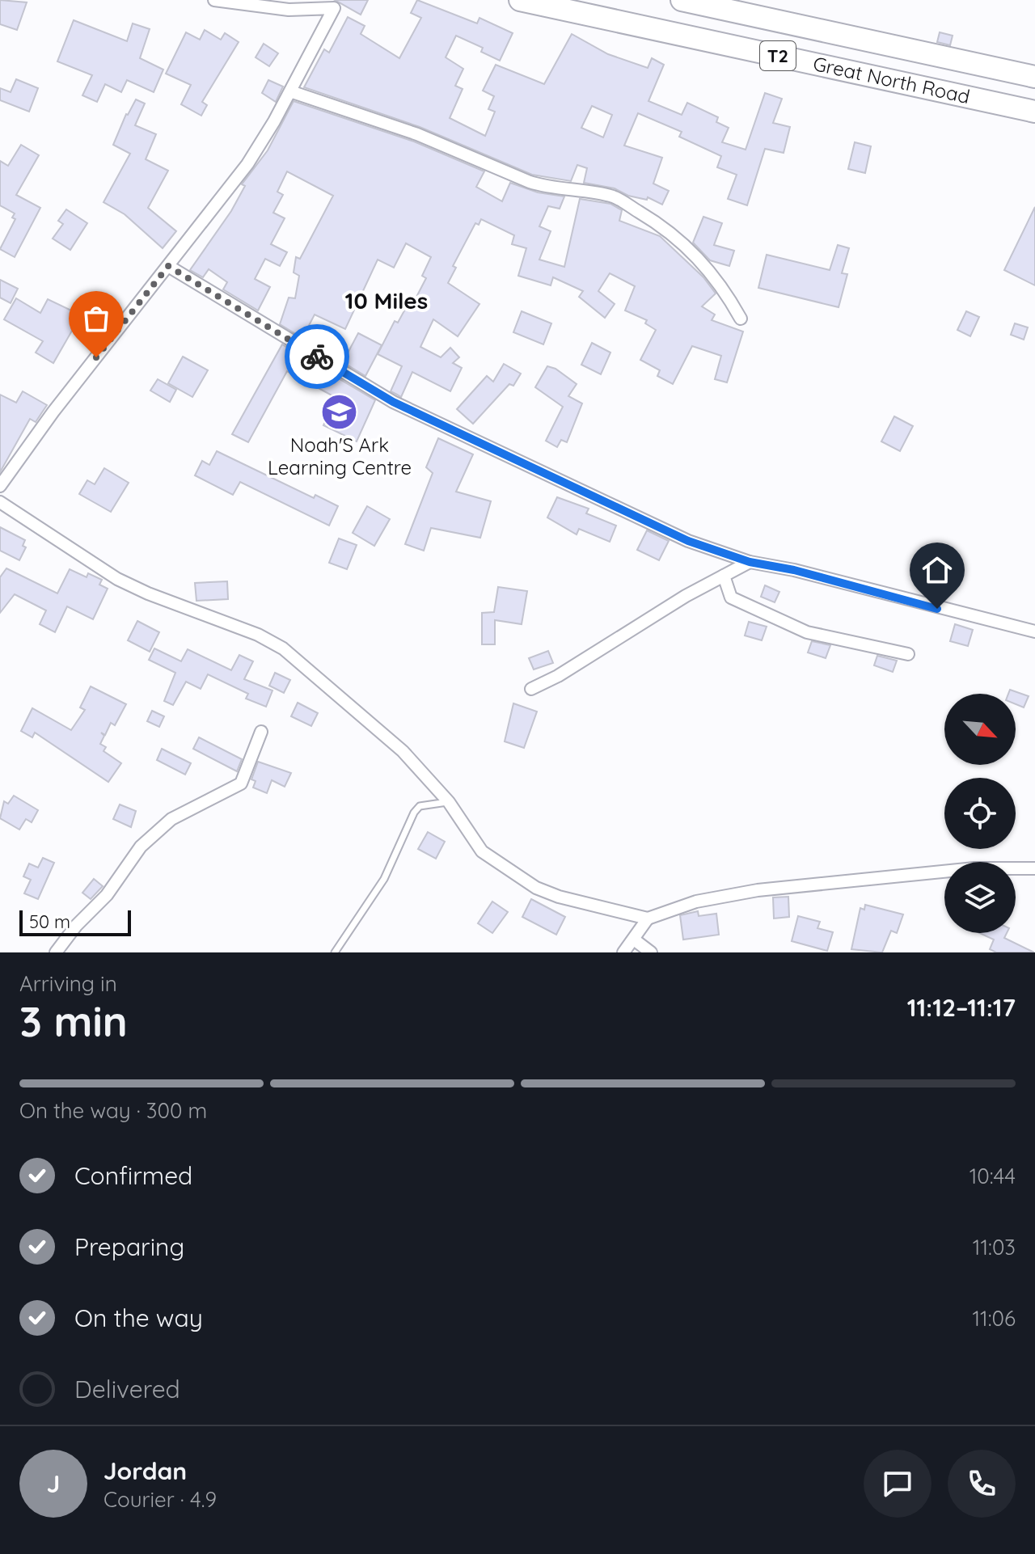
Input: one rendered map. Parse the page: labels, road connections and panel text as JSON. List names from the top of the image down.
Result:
{
  "streets": {
    "highway": ["T2", "Great North Road"]
  },
  "districts": ["10 Miles"],
  "places": {
    "school or university": ["Noah'S Ark Learning Centre"]
  },
  "scale_bar": "50 m",
  "north": "bottom right",
  "page": {
    "scale": "50 m",
    "heading": ["3 min", "Arriving in", "11:12–11:17"],
    "panel": ["Jordan", "Courier · 4.9"],
    "bar": "On the way · 300 m",
    "list": [
      ["Confirmed", "10:44"],
      ["Preparing", "11:03"],
      ["On the way", "11:06"],
      "Delivered"
    ],
    "round": "J"
  }
}
